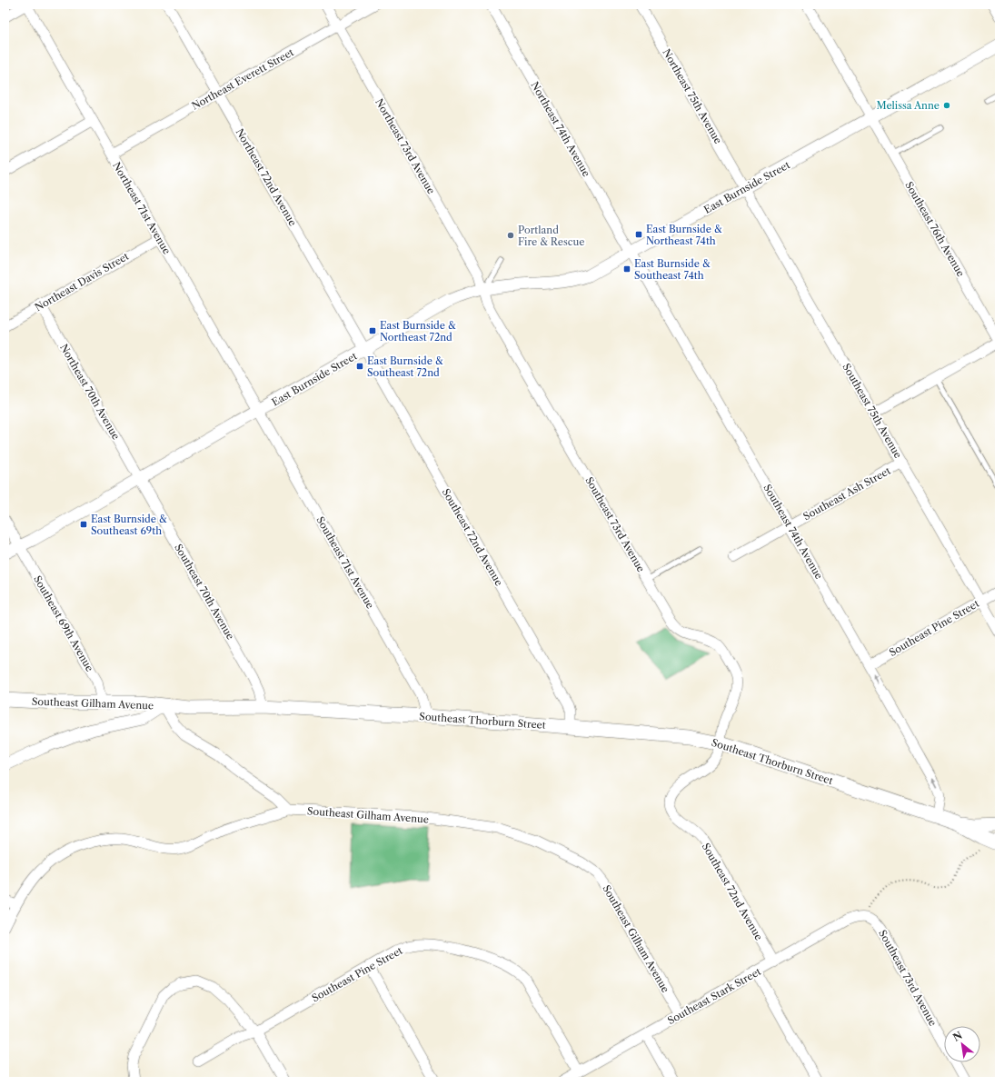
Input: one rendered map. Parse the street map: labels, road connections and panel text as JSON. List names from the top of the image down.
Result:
{
  "streets": {
    "main road": ["Southeast Gilham Avenue", "Southeast Thorburn Street"],
    "street": [
      "Northeast Everett Street",
      "Northeast 75th Avenue",
      "Northeast 74th Avenue",
      "Northeast 73rd Avenue",
      "Northeast 72nd Avenue",
      "East Burnside Street",
      "Northeast 71st Avenue",
      "Southeast 76th Avenue",
      "Northeast Davis Street",
      "Northeast 70th Avenue",
      "Southeast 75th Avenue",
      "Southeast Ash Street",
      "Southeast 73rd Avenue",
      "Southeast 74th Avenue",
      "Southeast 72nd Avenue",
      "Southeast 71st Avenue",
      "Southeast 70th Avenue",
      "Southeast 69th Avenue",
      "Southeast Pine Street",
      "Southeast Stark Street"
    ]
  },
  "crossings": [
    ["Northeast Everett Street", "Northeast 73rd Avenue"],
    ["Northeast Everett Street", "Northeast 72nd Avenue"],
    ["Northeast Everett Street", "Northeast 71st Avenue"],
    ["Northeast 75th Avenue", "East Burnside Street"],
    ["Northeast 75th Avenue", "Southeast 75th Avenue"],
    ["Northeast 74th Avenue", "East Burnside Street"],
    ["Northeast 74th Avenue", "Southeast 74th Avenue"],
    ["Northeast 73rd Avenue", "East Burnside Street"],
    ["Northeast 73rd Avenue", "Southeast 73rd Avenue"],
    ["Northeast 72nd Avenue", "East Burnside Street"],
    ["Northeast 72nd Avenue", "Southeast 72nd Avenue"],
    ["East Burnside Street", "Northeast 71st Avenue"],
    ["East Burnside Street", "Southeast 76th Avenue"],
    ["East Burnside Street", "Northeast 70th Avenue"],
    ["East Burnside Street", "Southeast 75th Avenue"],
    ["East Burnside Street", "Southeast 73rd Avenue"],
    ["East Burnside Street", "Southeast 74th Avenue"],
    ["East Burnside Street", "Southeast 72nd Avenue"],
    ["East Burnside Street", "Southeast 71st Avenue"],
    ["East Burnside Street", "Southeast 70th Avenue"],
    ["East Burnside Street", "Southeast 69th Avenue"],
    ["Northeast 71st Avenue", "Northeast Davis Street"],
    ["Northeast 71st Avenue", "Southeast 71st Avenue"],
    ["Northeast Davis Street", "Northeast 70th Avenue"],
    ["Northeast 70th Avenue", "Southeast 70th Avenue"],
    ["Southeast 75th Avenue", "Southeast Ash Street"],
    ["Southeast 75th Avenue", "Southeast Pine Street"],
    ["Southeast Ash Street", "Southeast 74th Avenue"],
    ["Southeast 73rd Avenue", "Southeast 72nd Avenue"],
    ["Southeast 73rd Avenue", "Southeast Thorburn Street"],
    ["Southeast 73rd Avenue", "Southeast Stark Street"],
    ["Southeast 74th Avenue", "Southeast Pine Street"],
    ["Southeast 74th Avenue", "Southeast Thorburn Street"],
    ["Southeast 72nd Avenue", "Southeast Thorburn Street"],
    ["Southeast 72nd Avenue", "Southeast Stark Street"],
    ["Southeast 71st Avenue", "Southeast Thorburn Street"],
    ["Southeast 70th Avenue", "Southeast Thorburn Street"],
    ["Southeast 69th Avenue", "Southeast Gilham Avenue"],
    ["Southeast Pine Street", "Southeast Stark Street"],
    ["Southeast Gilham Avenue", "Southeast Thorburn Street"],
    ["Southeast Gilham Avenue", "Southeast Stark Street"]
  ],
  "places": {
    "other": ["Melissa Anne", "Portland Fire & Rescue"],
    "transit": [
      "East Burnside & Northeast 74th",
      "East Burnside & Southeast 74th",
      "East Burnside & Northeast 72nd",
      "East Burnside & Southeast 72nd",
      "East Burnside & Southeast 69th"
    ]
  },
  "north": "top left"
}
